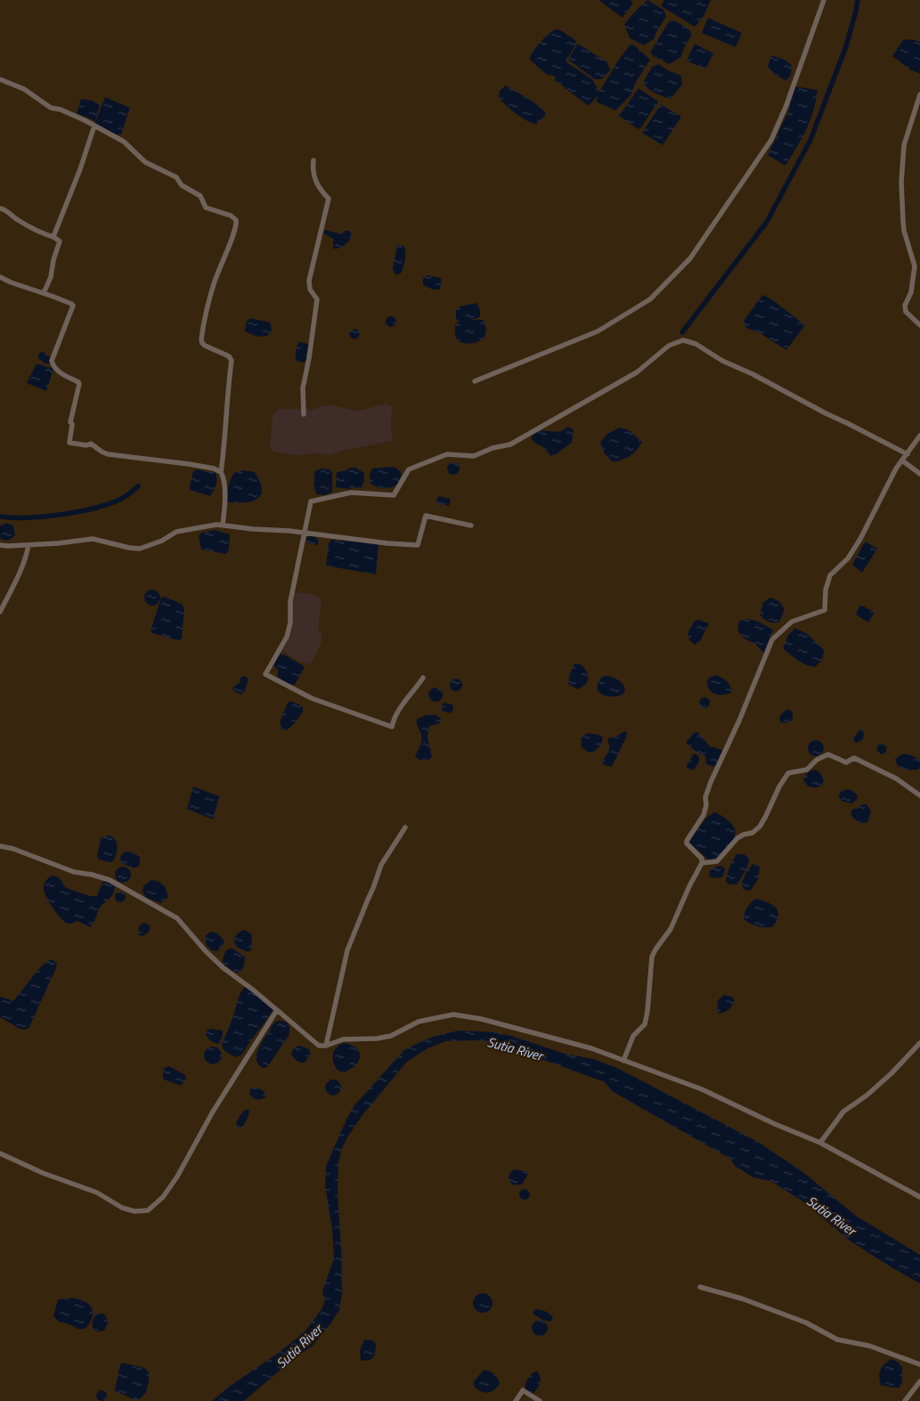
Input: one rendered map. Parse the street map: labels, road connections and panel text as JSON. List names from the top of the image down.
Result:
{
  "water": ["Sutia River"]
}
